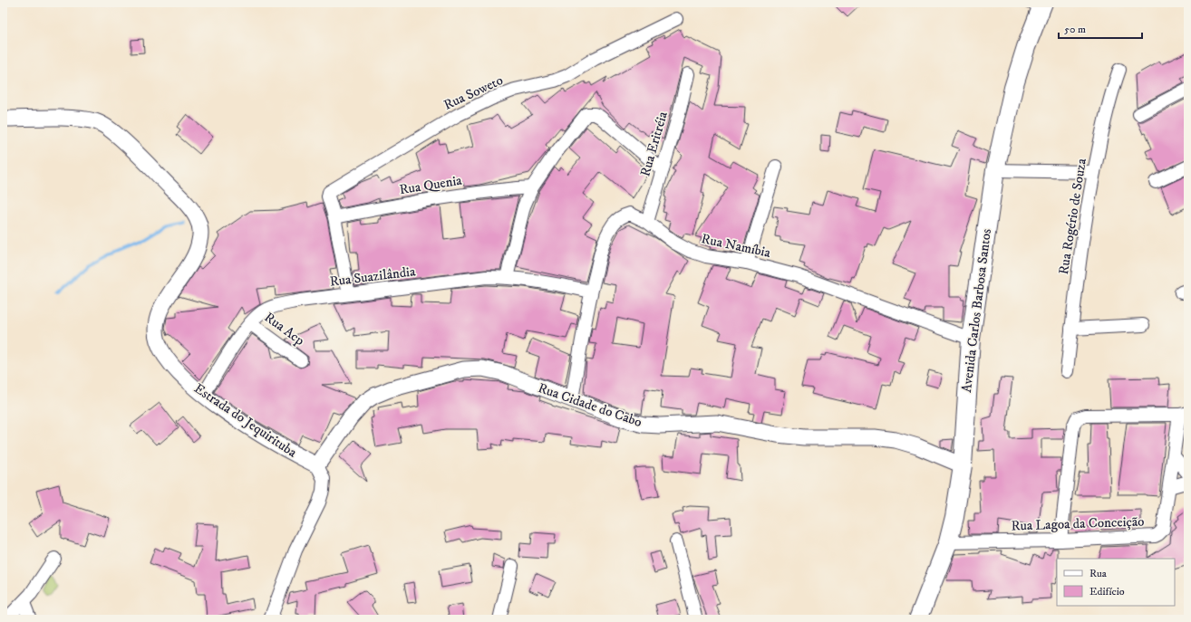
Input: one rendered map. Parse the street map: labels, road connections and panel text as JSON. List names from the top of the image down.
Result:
{
  "streets": {
    "main road": ["Avenida Carlos Barbosa Santos"],
    "street": [
      "Rua Soweto",
      "Rua Eritréia",
      "Rua Quenia",
      "Rua Rogério de Souza",
      "Rua Namíbia",
      "Rua Suazilândia",
      "Rua Acp",
      "Rua Cidade do Cabo",
      "Estrada do Jequirituba",
      "Rua Lagoa da Conceição"
    ]
  },
  "crossings": [
    ["Rua Soweto", "Rua Quenia"],
    ["Rua Eritréia", "Rua Namíbia"],
    ["Rua Namíbia", "Rua Suazilândia"],
    ["Rua Namíbia", "Avenida Carlos Barbosa Santos"],
    ["Rua Namíbia", "Rua Cidade do Cabo"],
    ["Rua Suazilândia", "Rua Acp"],
    ["Rua Suazilândia", "Estrada do Jequirituba"],
    ["Avenida Carlos Barbosa Santos", "Rua Cidade do Cabo"],
    ["Avenida Carlos Barbosa Santos", "Rua Lagoa da Conceição"],
    ["Rua Cidade do Cabo", "Estrada do Jequirituba"]
  ],
  "legend": ["Rua", "Edifício"],
  "scale_bar": "50 m"
}
